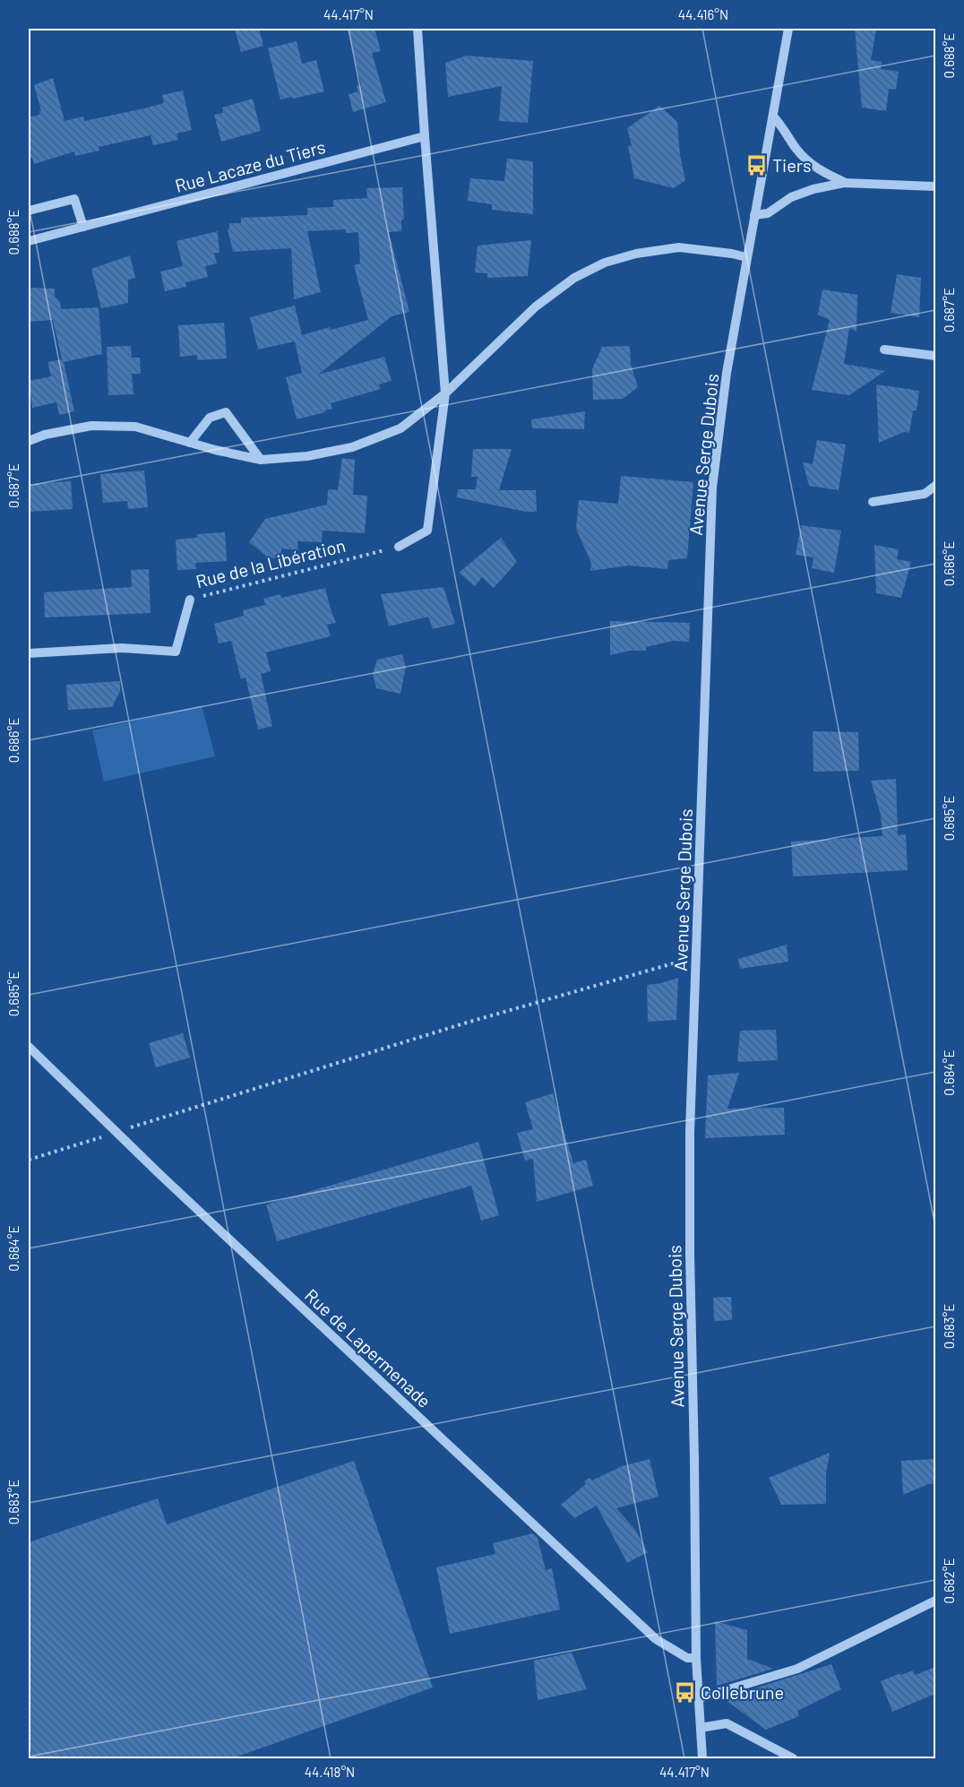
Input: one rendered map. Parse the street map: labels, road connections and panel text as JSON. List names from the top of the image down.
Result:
{
  "streets": {
    "street": [
      "Rue Lacaze du Tiers",
      "Avenue Serge Dubois",
      "Rue de la Libération",
      "Rue de Lapermenade"
    ]
  },
  "crossings": [
    ["Avenue Serge Dubois", "Rue de Lapermenade"]
  ],
  "places": {
    "bus stop": ["Tiers", "Collebrune"]
  },
  "coordinates": [
    "44.417°N",
    "44.416°N",
    "0.688°E",
    "0.687°E",
    "0.686°E",
    "0.685°E",
    "0.684°E",
    "0.683°E",
    "0.682°E",
    "44.418°N"
  ]
}
